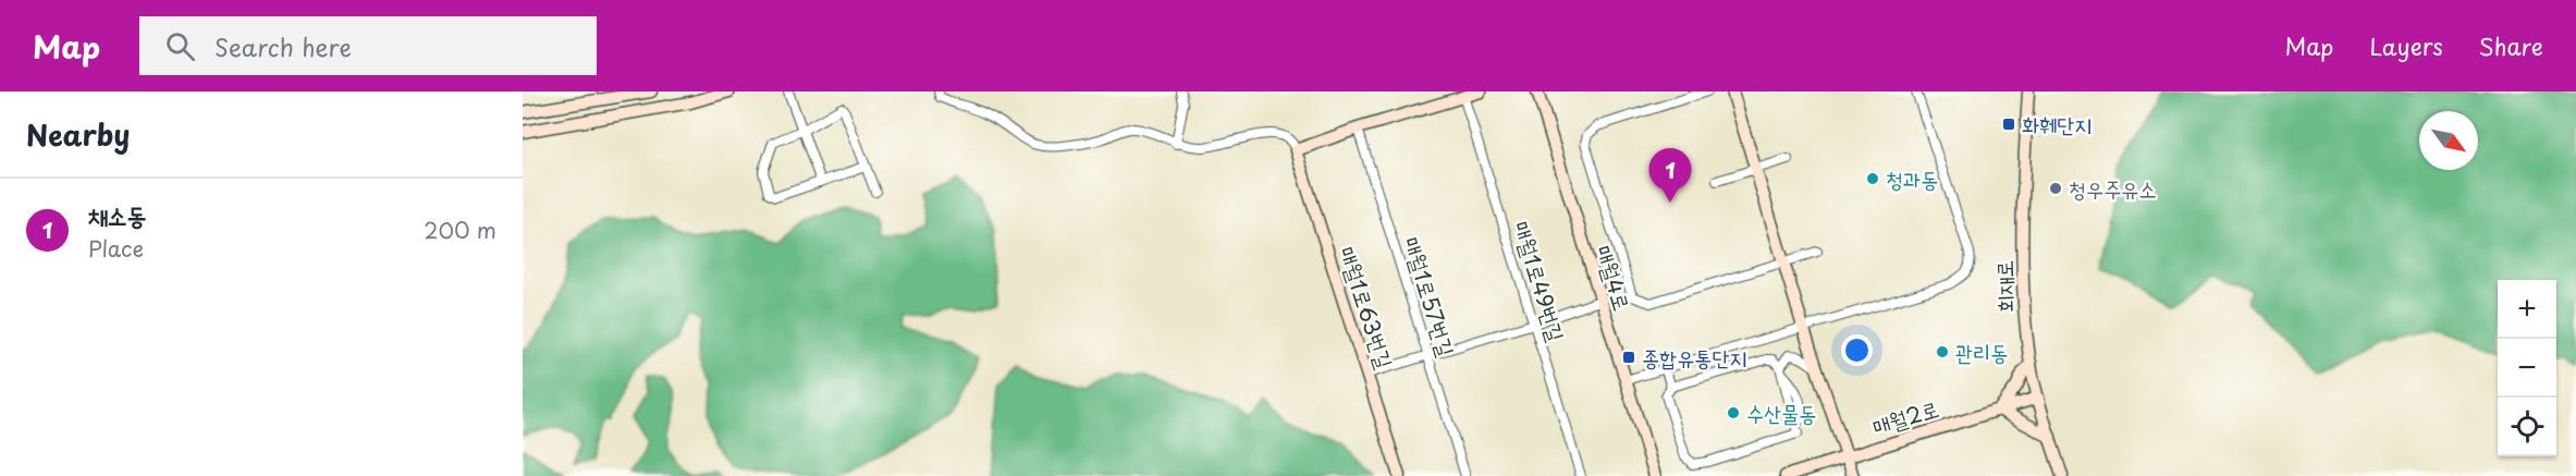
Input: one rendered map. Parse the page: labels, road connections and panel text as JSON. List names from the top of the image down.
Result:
{
  "streets": {
    "street": [
      "매월4로",
      "매월1로49번길",
      "회재로",
      "매월1로57번길",
      "매월1로63번길",
      "매월2로"
    ]
  },
  "crossings": [
    ["회재로", "매월2로"]
  ],
  "places": {
    "transit": ["화훼단지", "종합유통단지"],
    "other": [
      "청과동",
      "청우주유소",
      "관리동",
      "수산물동"
    ]
  },
  "north": "bottom right",
  "page": {
    "header": "Map",
    "search": "Search here",
    "nav": ["Map", "Layers", "Share"],
    "heading": "Nearby",
    "pins": "1",
    "list": [
      {
        "mark": "1",
        "name": "채소동",
        "note": "Place",
        "value": "200 m"
      }
    ],
    "map_buttons": ["+", "−"]
  }
}
